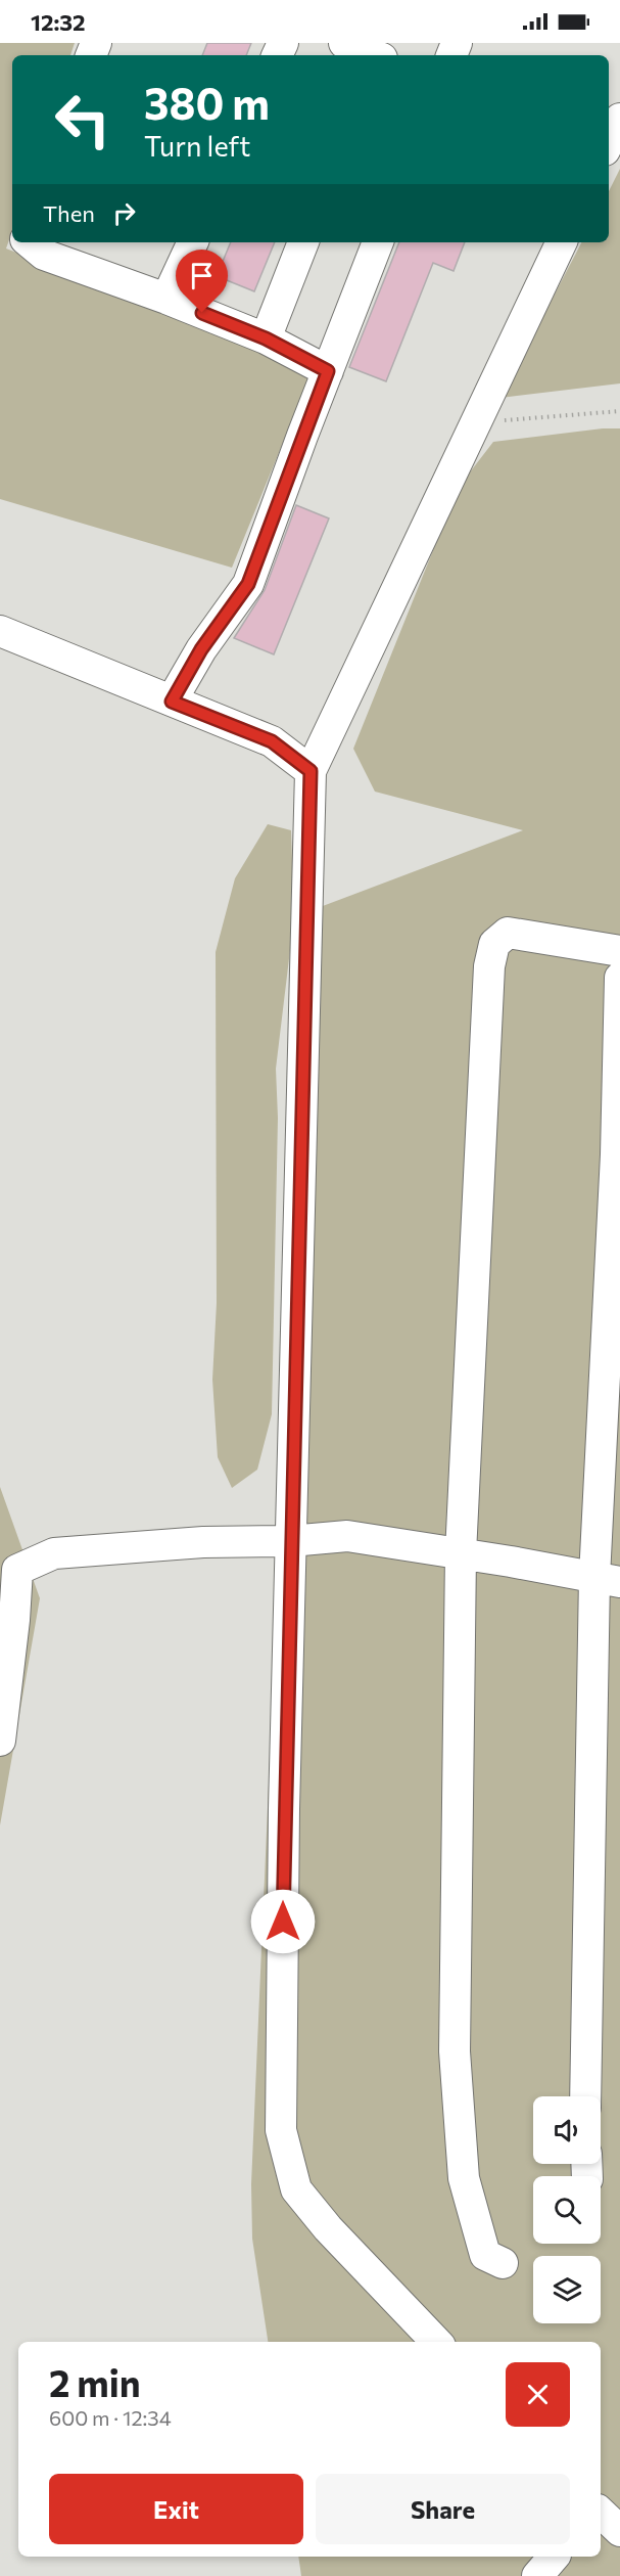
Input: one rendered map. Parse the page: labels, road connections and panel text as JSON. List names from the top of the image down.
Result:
{
  "page": {
    "status": "12:32",
    "turn": ["380 m", "Turn left"],
    "then": "Then",
    "heading": ["2 min", "600 m · 12:34"],
    "buttons": ["Exit", "Share"]
  }
}
